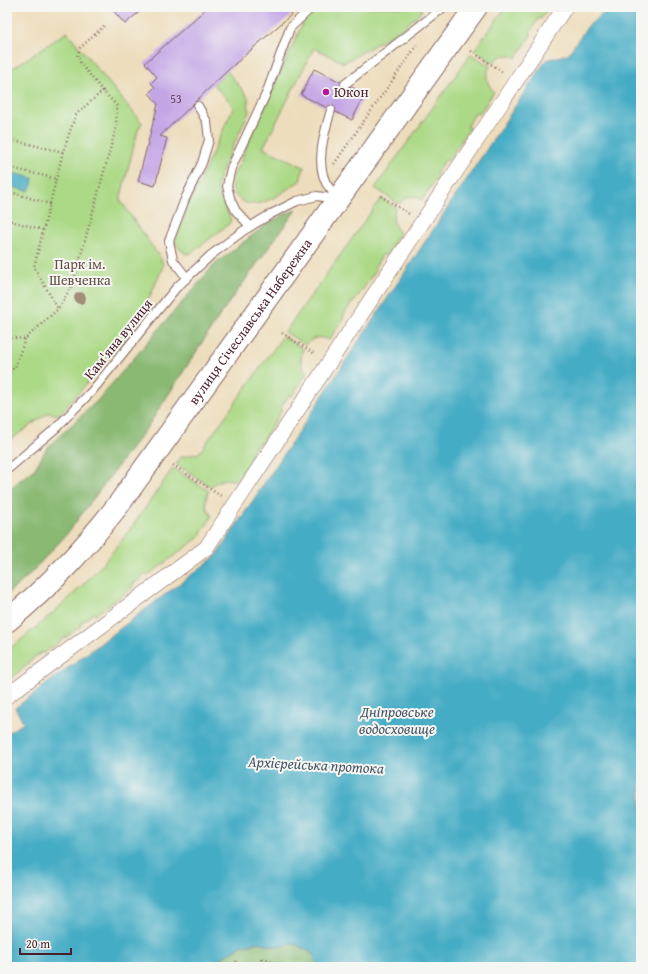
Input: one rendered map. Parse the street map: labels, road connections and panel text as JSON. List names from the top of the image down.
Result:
{
  "streets": {
    "main road": ["вулиця Січеславська Набережна"],
    "lane": ["Кам'яна вулиця"]
  },
  "crossings": [
    ["вулиця Січеславська Набережна", "Кам'яна вулиця"]
  ],
  "water": ["Дніпровське водосховище", "Архієрейська протока"],
  "parks": ["Парк iм. Шевченка"],
  "places": ["Юкон"],
  "house_numbers": ["53"],
  "scale_bar": "20 m"
}
